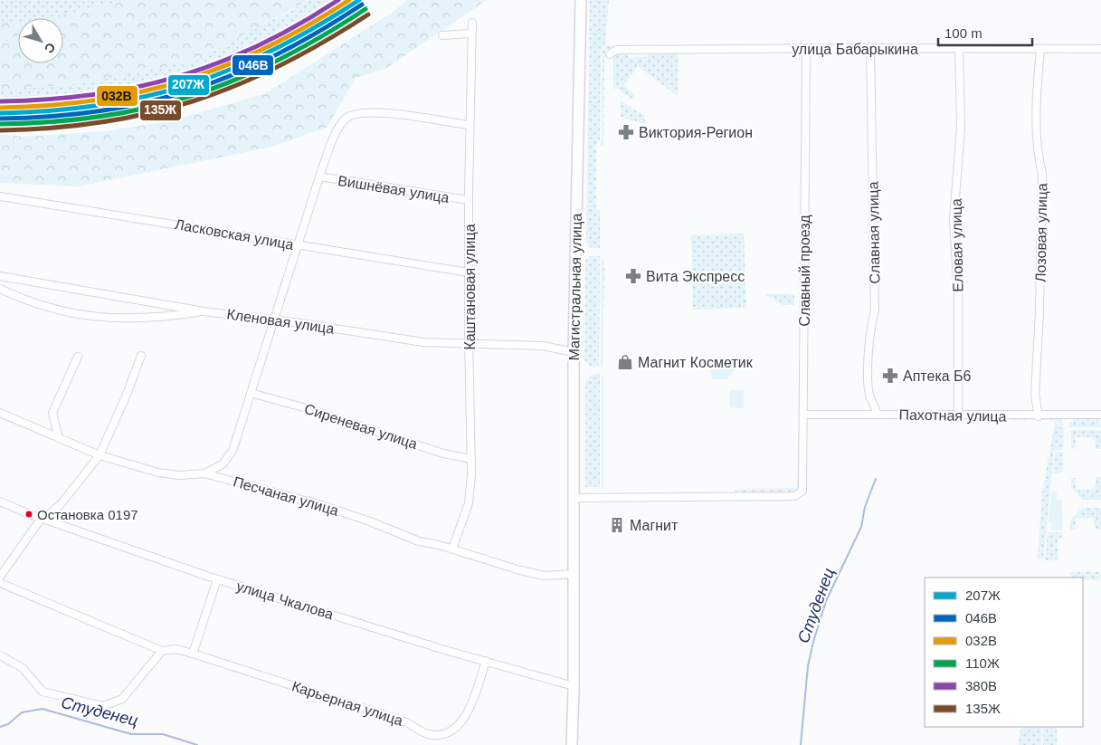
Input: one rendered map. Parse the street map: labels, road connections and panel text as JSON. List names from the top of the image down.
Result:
{
  "streets": {
    "main road": ["Магистральная улица"],
    "street": [
      "улица Бабарыкина",
      "Вишнёвая улица",
      "Славная улица",
      "Лозовая улица",
      "Ласковская улица",
      "Еловая улица",
      "Славный проезд",
      "Каштановая улица",
      "Кленовая улица",
      "Пахотная улица",
      "Сиреневая улица",
      "Песчаная улица",
      "улица Чкалова",
      "Карьерная улица"
    ]
  },
  "crossings": [
    ["улица Бабарыкина", "Славная улица"],
    ["улица Бабарыкина", "Лозовая улица"],
    ["улица Бабарыкина", "Еловая улица"],
    ["улица Бабарыкина", "Славный проезд"],
    ["Вишнёвая улица", "Каштановая улица"],
    ["Славная улица", "Пахотная улица"],
    ["Лозовая улица", "Пахотная улица"],
    ["Ласковская улица", "Каштановая улица"],
    ["Еловая улица", "Пахотная улица"],
    ["Славный проезд", "Магистральная улица"],
    ["Славный проезд", "Пахотная улица"],
    ["Каштановая улица", "Кленовая улица"],
    ["Каштановая улица", "Сиреневая улица"],
    ["Каштановая улица", "Песчаная улица"],
    ["Магистральная улица", "Кленовая улица"],
    ["Магистральная улица", "Песчаная улица"],
    ["Магистральная улица", "улица Чкалова"],
    ["улица Чкалова", "Карьерная улица"]
  ],
  "water": ["Студенец"],
  "places": {
    "pharmacy": ["Виктория-Регион", "Вита Экспресс", "Аптека Б6"],
    "shop": ["Магнит Косметик"],
    "other": ["Остановка 0197"],
    "building": ["Магнит"]
  },
  "lines": [
    "transit line 207Ж",
    "transit line 032В",
    "transit line 380В",
    "transit line 046В",
    "transit line 110Ж",
    "transit line 135Ж"
  ],
  "legend": [
    "207Ж",
    "046В",
    "032В",
    "110Ж",
    "380В",
    "135Ж"
  ],
  "scale_bar": "100 m",
  "north": "bottom right"
}
